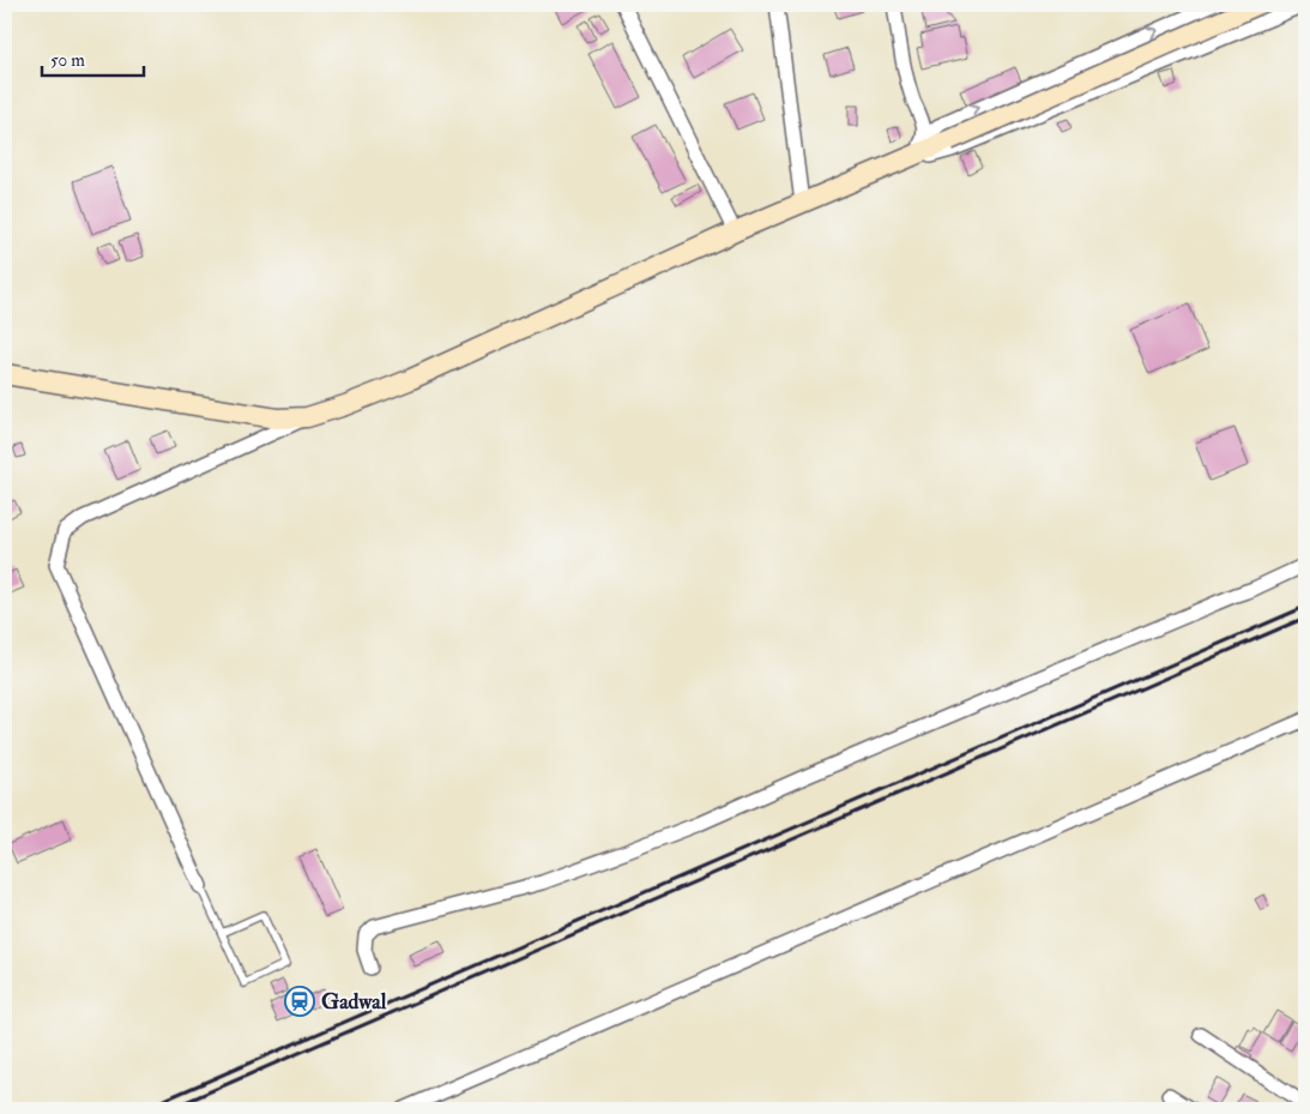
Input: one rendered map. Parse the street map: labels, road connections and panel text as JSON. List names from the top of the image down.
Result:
{
  "places": {
    "station": ["Gadwal"]
  },
  "scale_bar": "50 m"
}
